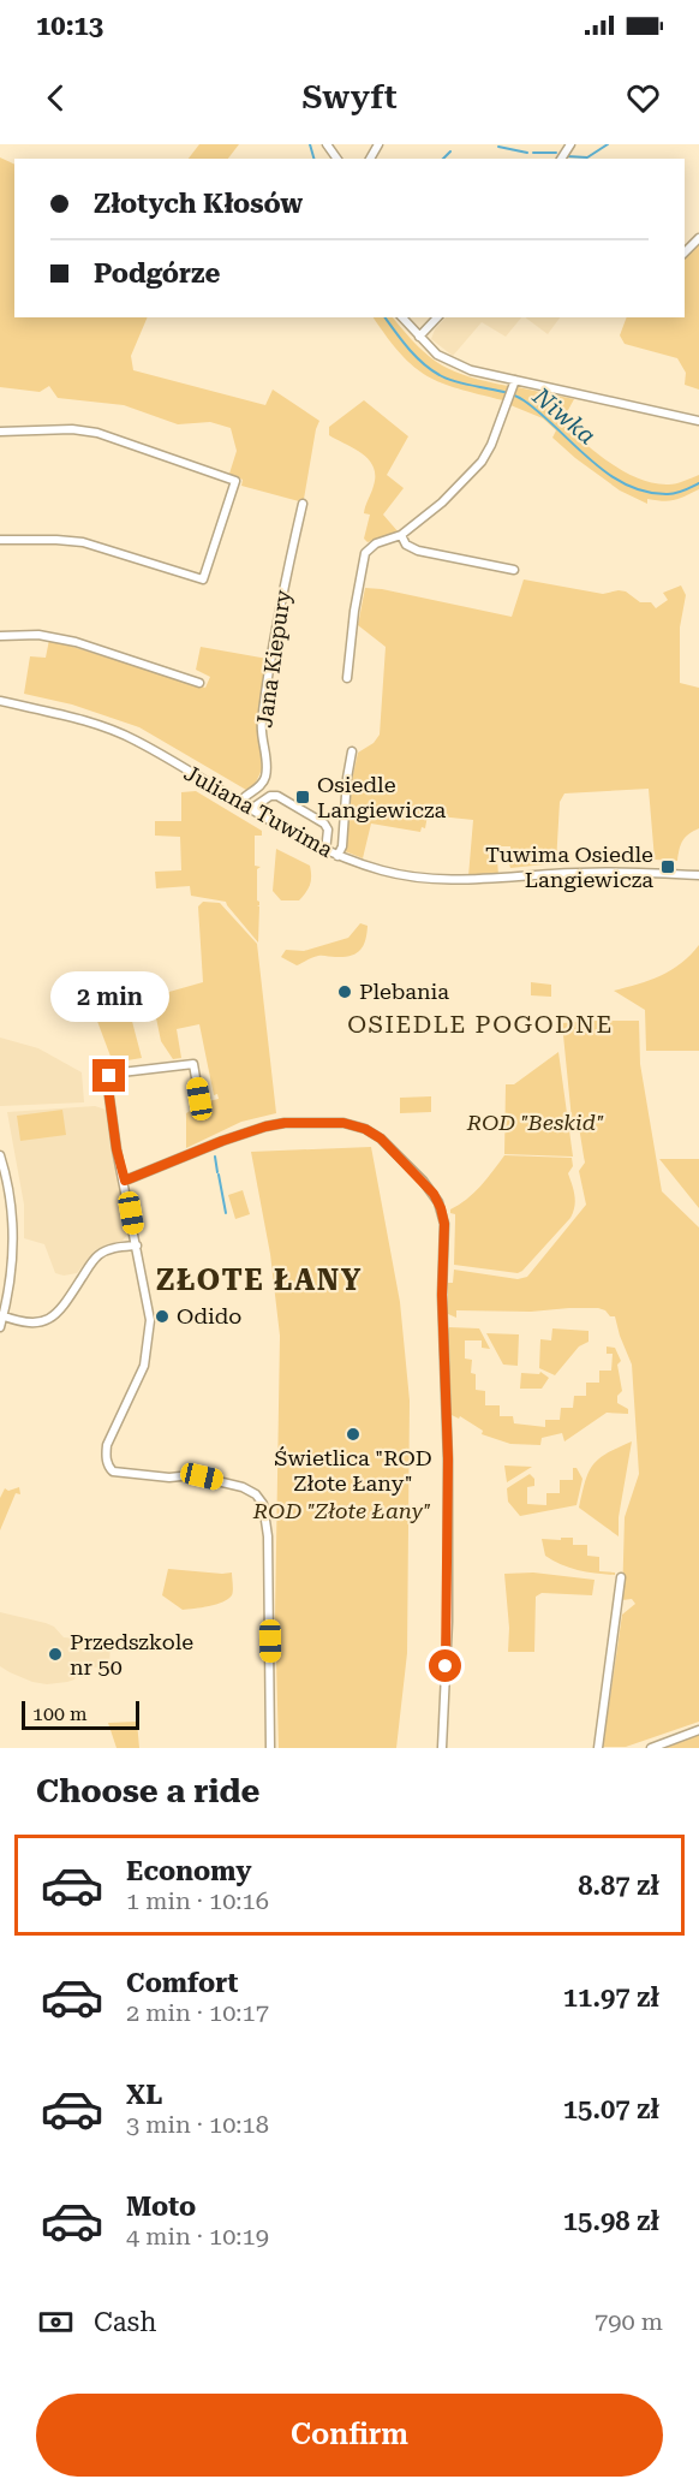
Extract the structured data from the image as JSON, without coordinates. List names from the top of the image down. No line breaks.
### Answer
{"streets":{"street":["Jana Kiepury","Juliana Tuwima"]},"crossings":[["Jana Kiepury","Juliana Tuwima"]],"districts":["OSIEDLE POGODNE","ZŁOTE ŁANY"],"water":["Niwka"],"parks":["ROD \"Beskid\"","ROD \"Złote Łany\""],"places":{"transit":["Osiedle Langiewicza","Tuwima Osiedle Langiewicza"],"other":["Plebania","Odido","Świetlica \"ROD Złote Łany\"","Przedszkole nr 50"]},"scale_bar":"100 m","page":{"status":"10:13","header":"Swyft","banner":["Złotych Kłosów","Podgórze"],"bubble":"2 min","scale":"100 m","heading":"Choose a ride","list":[{"name":"Economy","note":"1 min · 10:16","value":"8.87 zł"},{"name":"Comfort","note":"2 min · 10:17","value":"11.97 zł"},{"name":"XL","note":"3 min · 10:18","value":"15.07 zł"},{"name":"Moto","note":"4 min · 10:19","value":"15.98 zł"}],"pay":["Cash","790 m"],"buttons":"Confirm"}}
